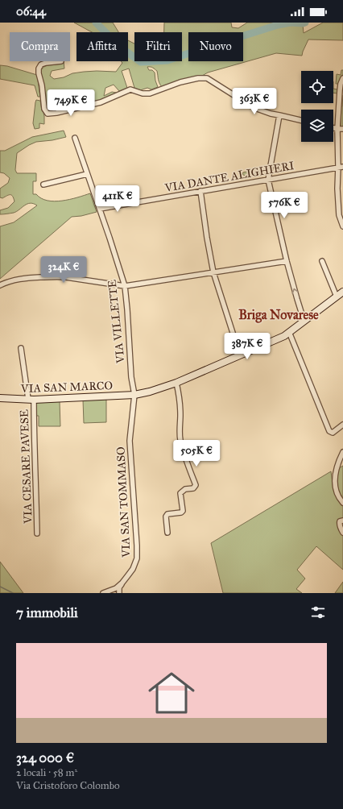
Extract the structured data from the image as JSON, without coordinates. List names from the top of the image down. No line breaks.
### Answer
{"streets":{"street":["VIA DANTE ALIGHIERI","VIA VILLETTE","VIA SAN MARCO","VIA CESARE PAVESE","VIA SAN TOMMASO"]},"crossings":[["VIA DANTE ALIGHIERI","VIA VILLETTE"],["VIA VILLETTE","VIA SAN MARCO"],["VIA VILLETTE","VIA SAN TOMMASO"],["VIA SAN MARCO","VIA CESARE PAVESE"],["VIA SAN MARCO","VIA SAN TOMMASO"]],"districts":["Briga Novarese"],"page":{"status":"06:44","chip":["Compra","Affitta","Filtri","Nuovo"],"price":["363K €","749K €","411K €","576K €","324K €","387K €","505K €"],"heading":"7 immobili","list":[{"name":"324 000 €","note":"2 locali · 58 m² · Via Cristoforo Colombo"}]}}
